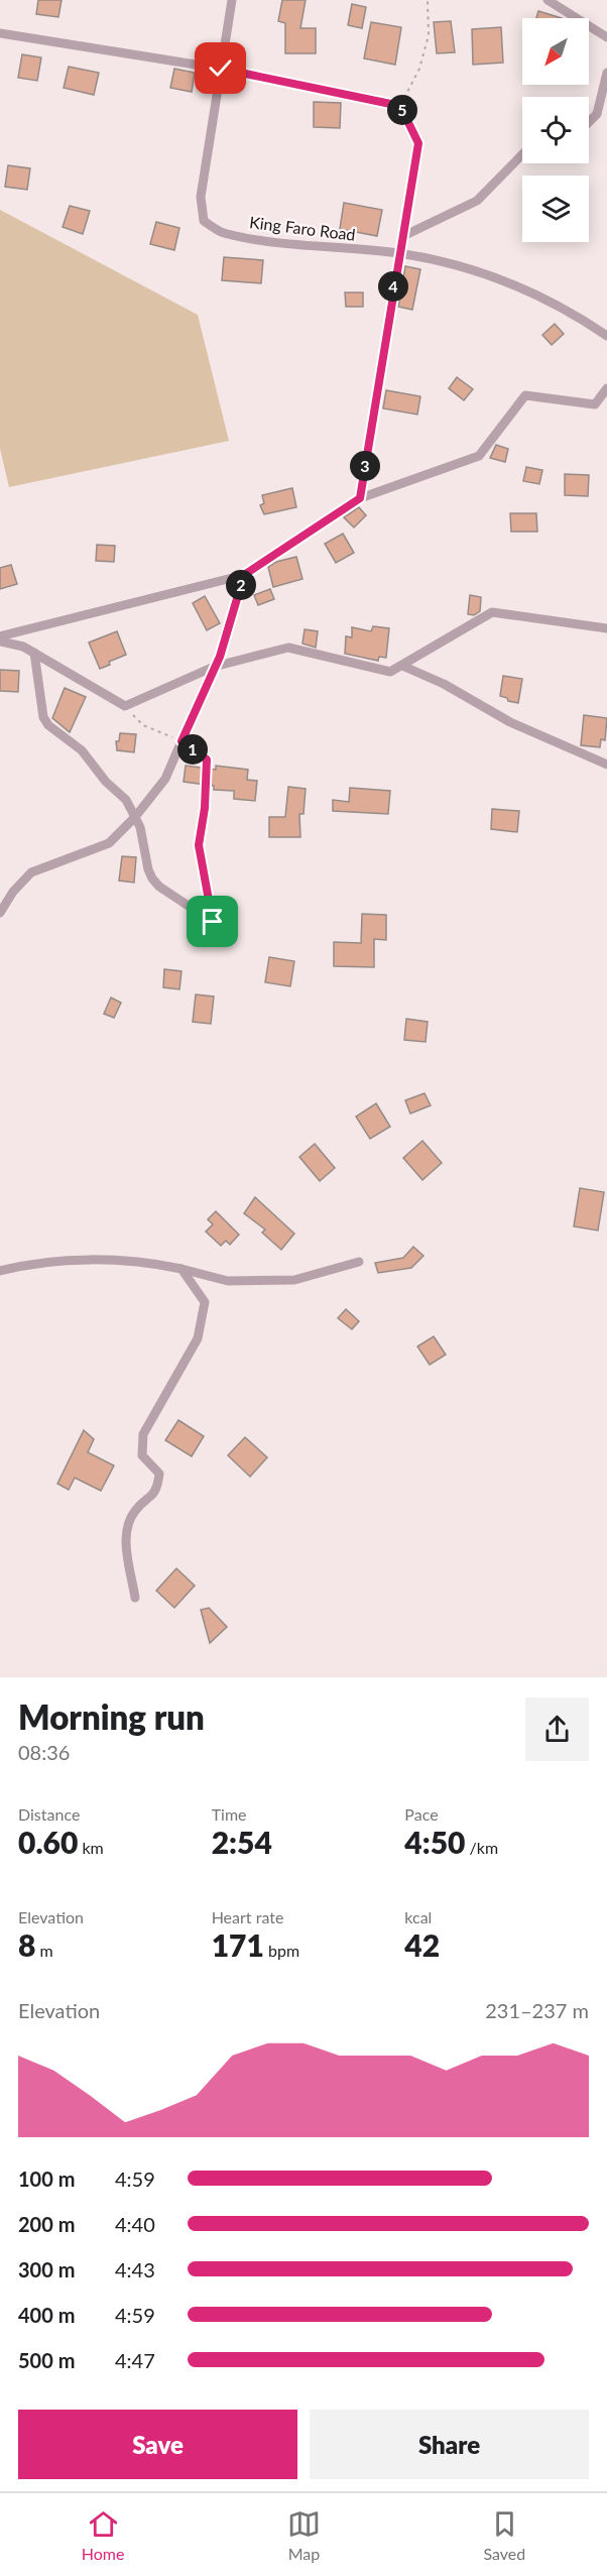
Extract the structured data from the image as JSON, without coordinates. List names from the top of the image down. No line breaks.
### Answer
{"streets":{"street":["King Faro Road"]},"north":"bottom left","page":{"pins":["5","4","3","2","1"],"heading":["Morning run","08:36"],"stats":[["Distance","0.60 km"],["Time","2:54"],["Pace","4:50 /km"],["Elevation","8 m"],["Heart rate","171 bpm"],["kcal","42"]],"chart":["Elevation","231–237 m"],"list":[{"name":"100 m","note":"4:59"},{"name":"200 m","note":"4:40"},{"name":"300 m","note":"4:43"},{"name":"400 m","note":"4:59"},{"name":"500 m","note":"4:47"}],"buttons":["Save","Share"],"tabs":["Home","Map","Saved"]}}
